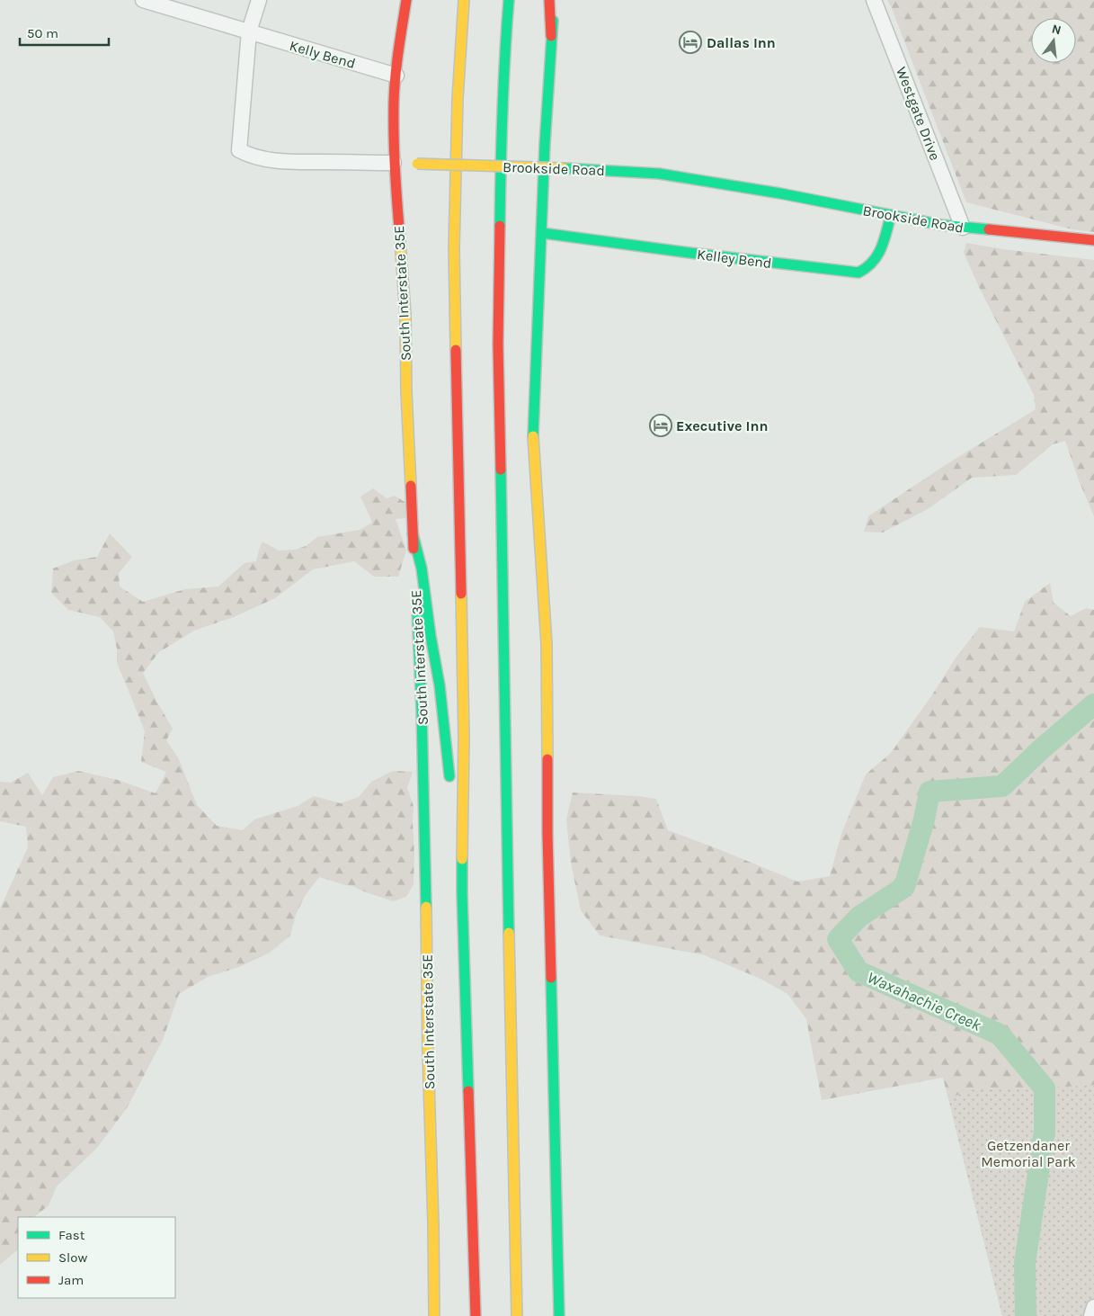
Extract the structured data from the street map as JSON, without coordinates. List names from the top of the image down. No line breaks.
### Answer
{"streets":{"main road":["Brookside Road","Kelley Bend","South Interstate 35E"],"street":["Kelly Bend","Westgate Drive"]},"crossings":[["Kelly Bend","Brookside Road"],["Kelly Bend","South Interstate 35E"],["Westgate Drive","Brookside Road"],["Brookside Road","Kelley Bend"],["Brookside Road","South Interstate 35E"]],"water":["Waxahachie Creek"],"parks":["Getzendaner Memorial Park"],"places":{"hotel":["Dallas Inn","Executive Inn"]},"legend":["Fast","Slow","Jam"],"scale_bar":"50 m","north":"top"}
